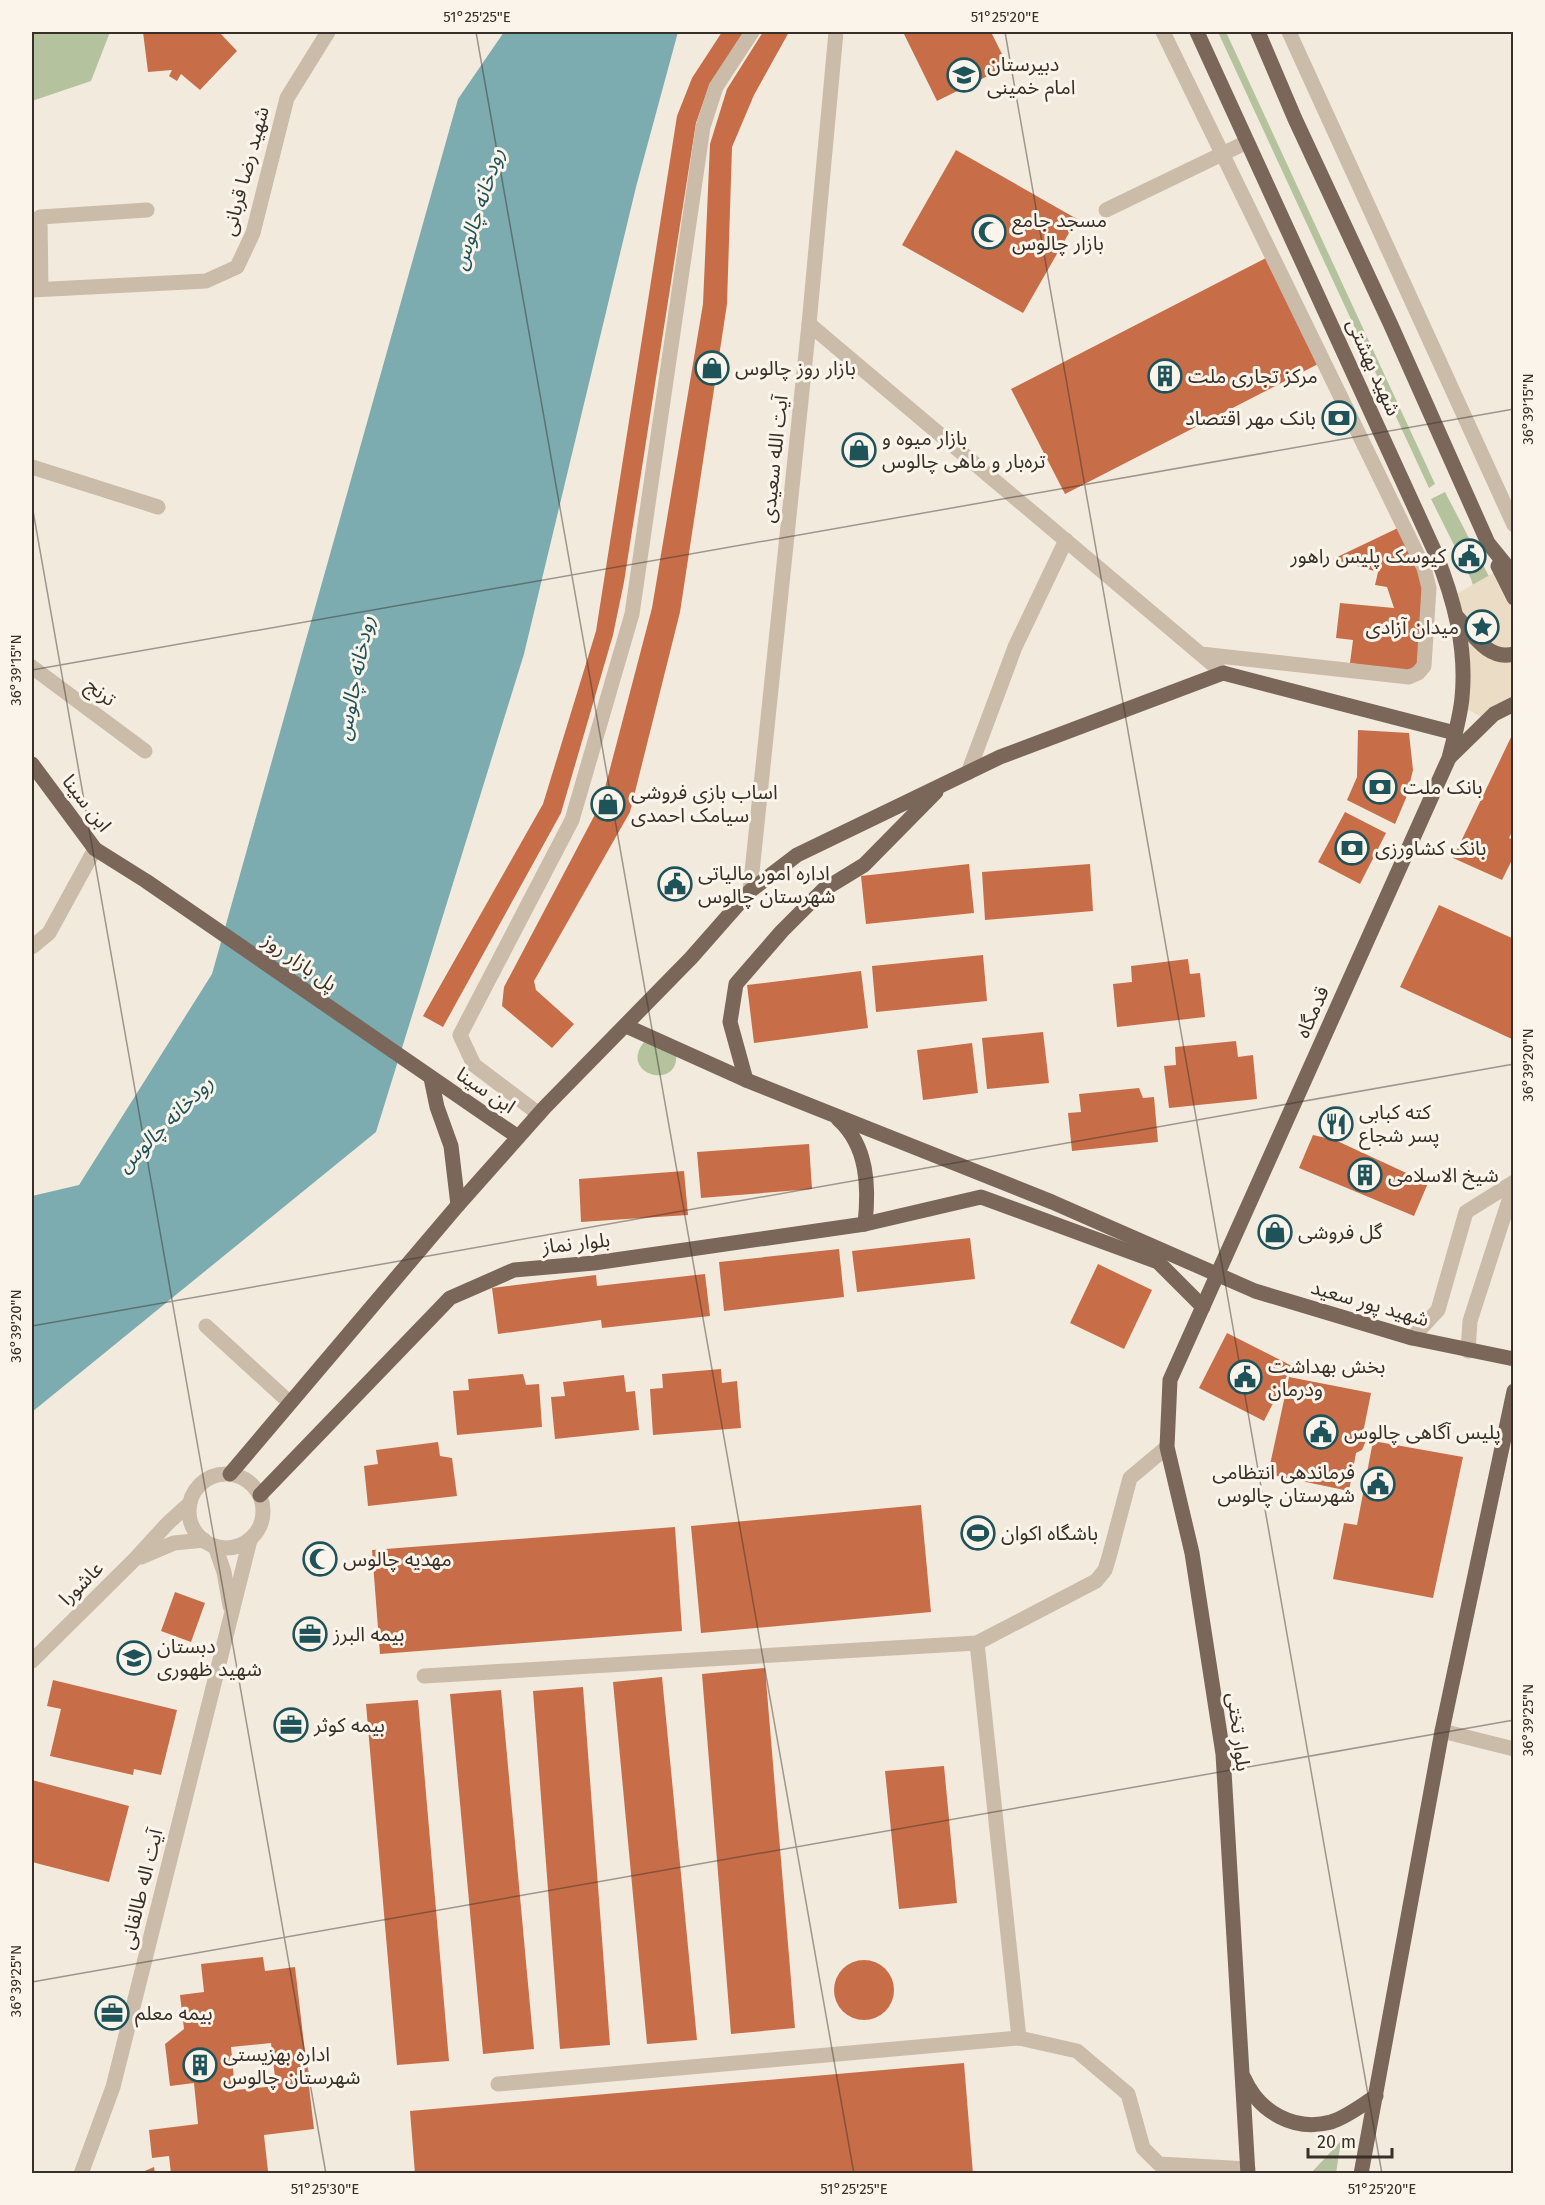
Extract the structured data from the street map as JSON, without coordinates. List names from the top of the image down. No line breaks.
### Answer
{"streets":{"main road":["شهید بهشتی","ابن سینا","پل بازار روز","قدمگاه","بلوار نماز","شهید پور سعید","بلوار تختی"],"street":["شهید رضا قربانی","آیت الله سعیدی","ترنج","عاشورا","آیت اله طالقانی"]},"crossings":[["شهید بهشتی","قدمگاه"],["ابن سینا","پل بازار روز"],["قدمگاه","بلوار نماز"],["قدمگاه","شهید پور سعید"],["قدمگاه","بلوار تختی"],["بلوار نماز","عاشورا"],["بلوار نماز","بلوار تختی"],["بلوار نماز","آیت اله طالقانی"],["عاشورا","آیت اله طالقانی"]],"water":["رودخانه چالوس"],"places":{"school or university":["دبیرستان امام خمینی","دبستان شهید ظهوری"],"mosque":["مسجد جامع بازار چالوس","مهدیه چالوس"],"shop":["بازار روز چالوس","بازار میوه و تره‌بار و ماهی چالوس","اساب بازی فروشی سیامک احمدی","گل فروشی"],"building":["مرکز تجاری ملت","شیخ الاسلامی","اداره بهزیستی شهرستان چالوس"],"bank":["بانک مهر اقتصاد","بانک ملت","بانک کشاورزی"],"public building":["کیوسک پلیس راهور","اداره امور مالیاتی شهرستان چالوس","بخش بهداشت ودرمان","پلیس آگاهی چالوس","فرماندهی انتظامی شهرستان چالوس"],"place":["میدان آزادی"],"restaurant":["کته کبابی پسر شجاع"],"sports":["باشگاه اکوان"],"office":["بیمه البرز","بیمه کوثر","بیمه معلم"]},"scale_bar":"20 m","coordinates":["51°25'25\"E","51°25'20\"E","36°39'15\"N","36°39'20\"N","36°39'25\"N","51°25'30\"E"]}
